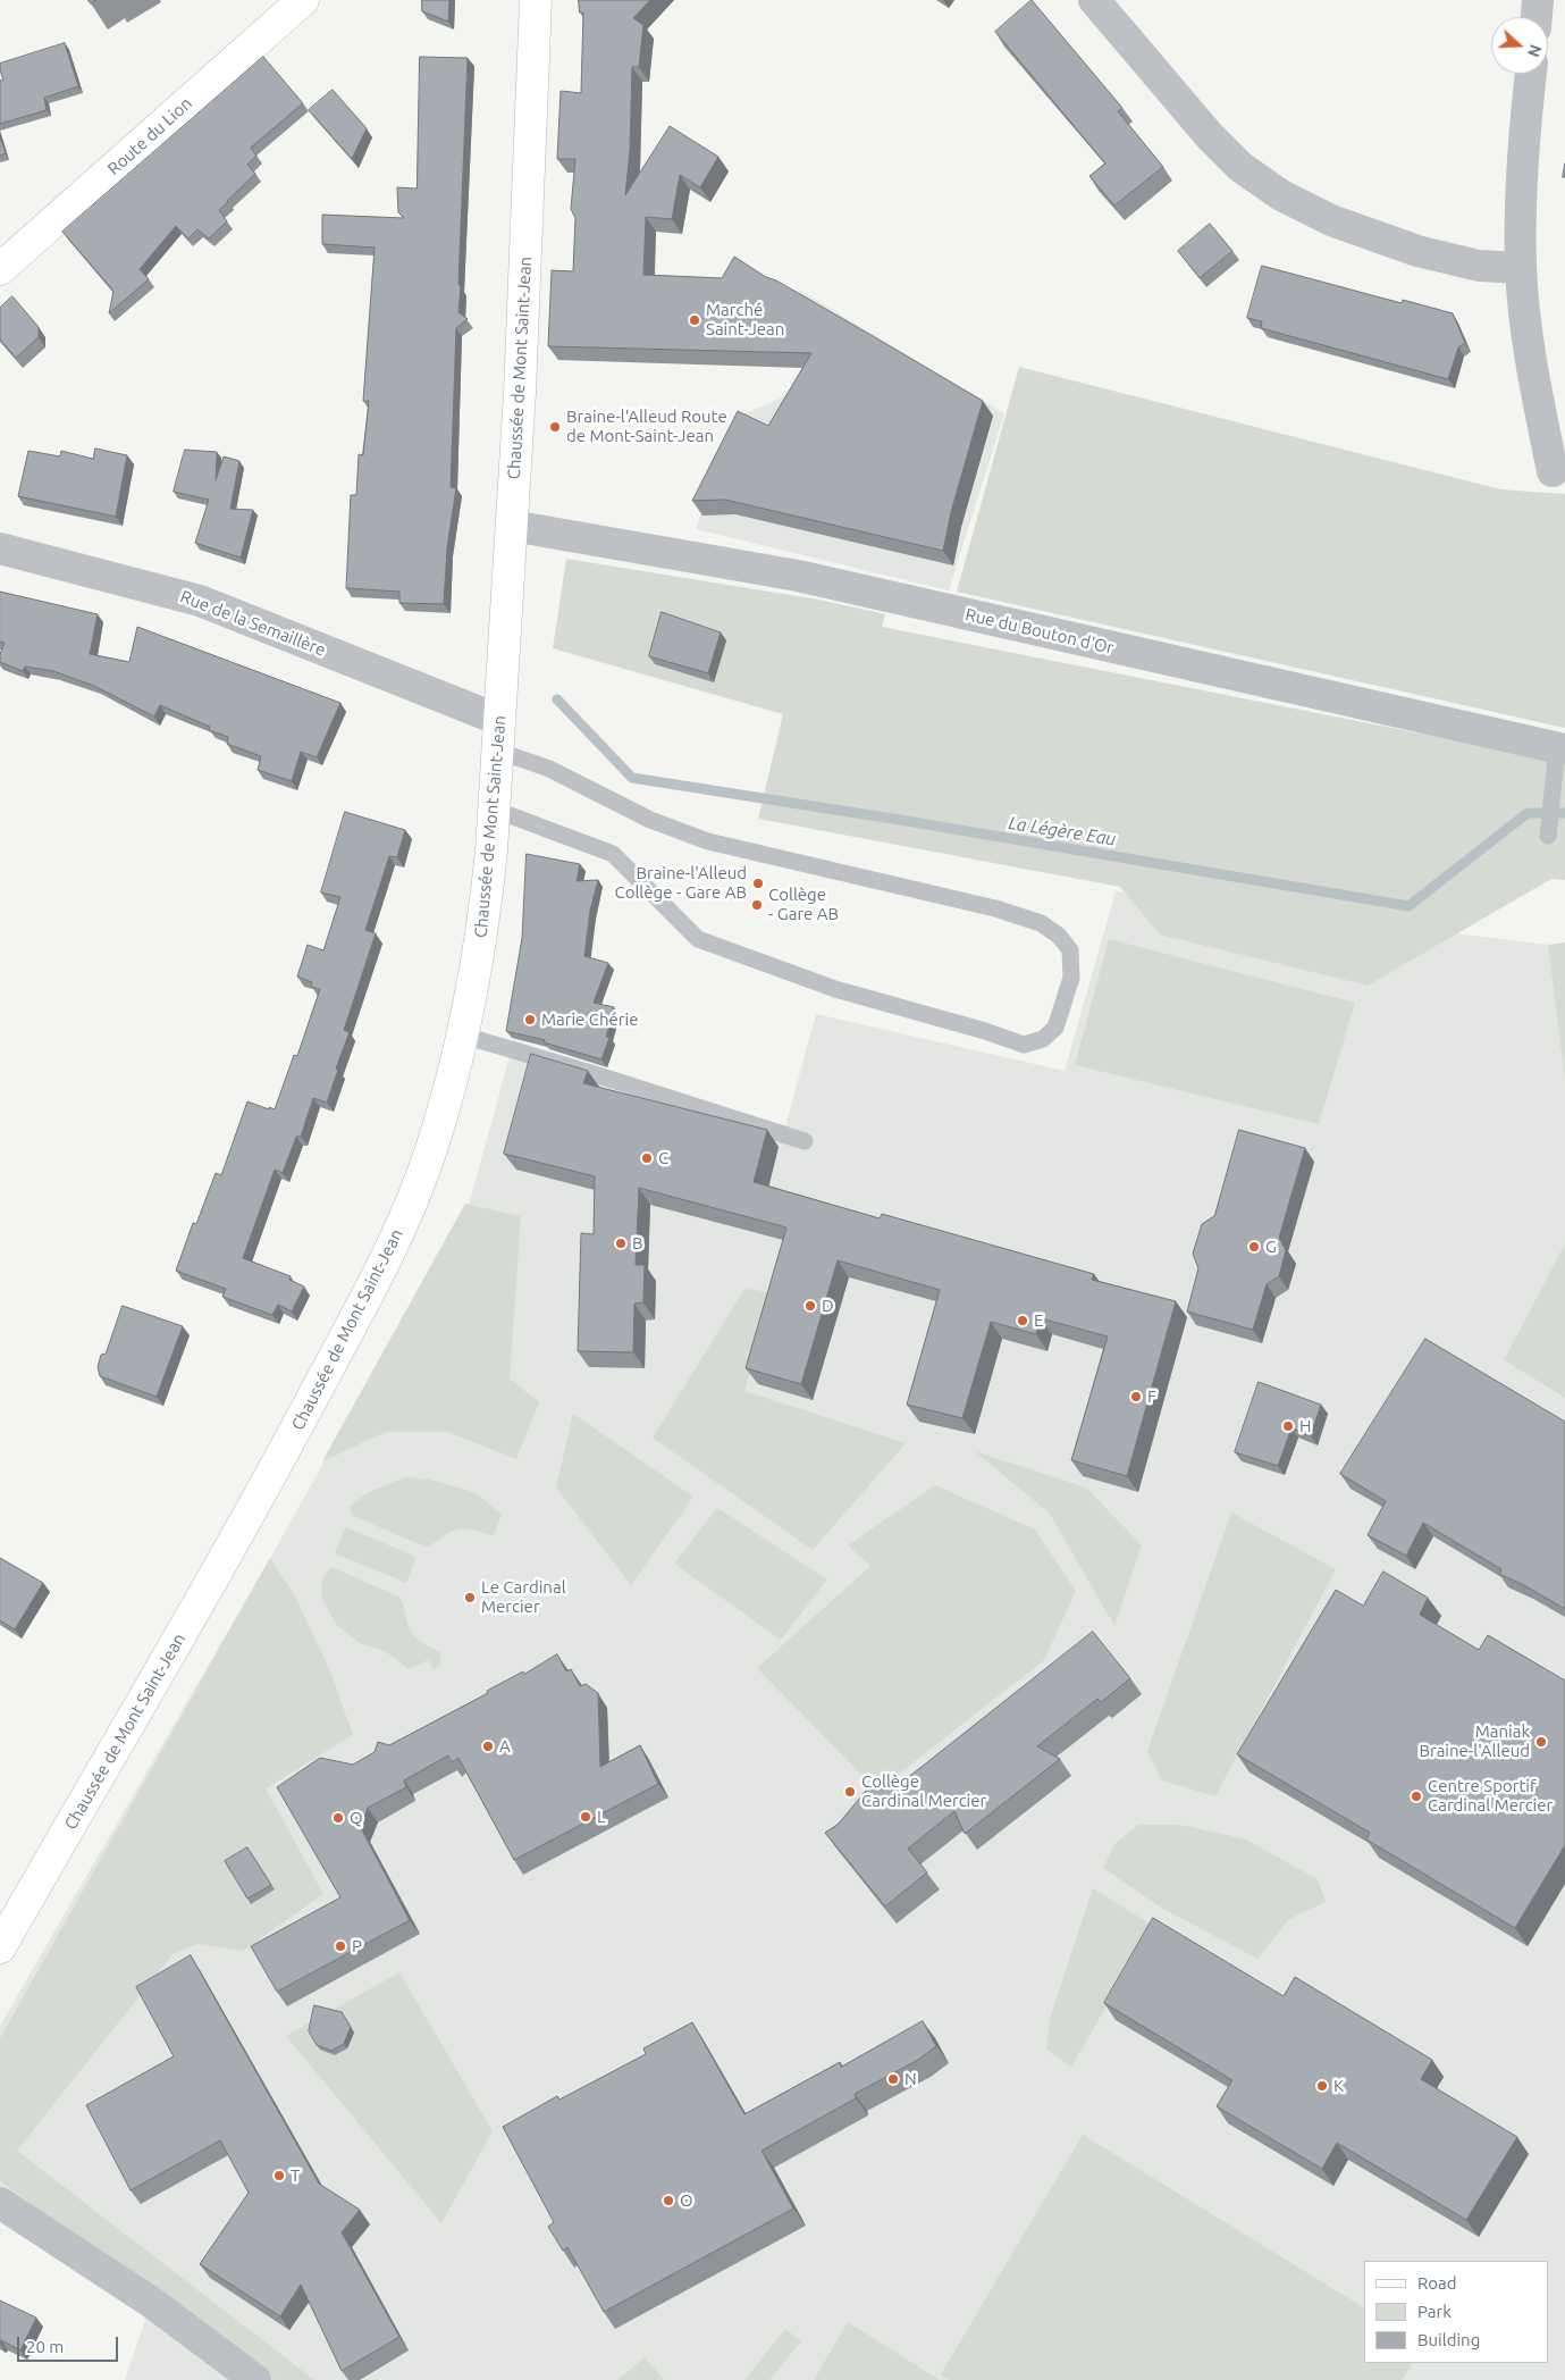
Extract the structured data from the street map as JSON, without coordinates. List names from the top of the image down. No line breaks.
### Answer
{"streets":{"main road":["Route du Lion","Chaussée de Mont Saint-Jean"],"street":["Rue de la Semaillère","Rue du Bouton d'Or"]},"crossings":[["Chaussée de Mont Saint-Jean","Rue de la Semaillère"],["Chaussée de Mont Saint-Jean","Rue du Bouton d'Or"]],"water":["La Légère Eau"],"places":["Marché Saint-Jean","Braine-l'Alleud Route de Mont-Saint-Jean","Braine-l'Alleud Collège - Gare AB","Collège - Gare AB","Marie Chérie","C","B","G","D","E","F","H","Le Cardinal Mercier","Maniak Braine-l'Alleud","A","Collège Cardinal Mercier","Centre Sportif Cardinal Mercier","L","Q","P","N","K","T","O"],"legend":["Road","Park","Building"],"scale_bar":"20 m","north":"right"}
